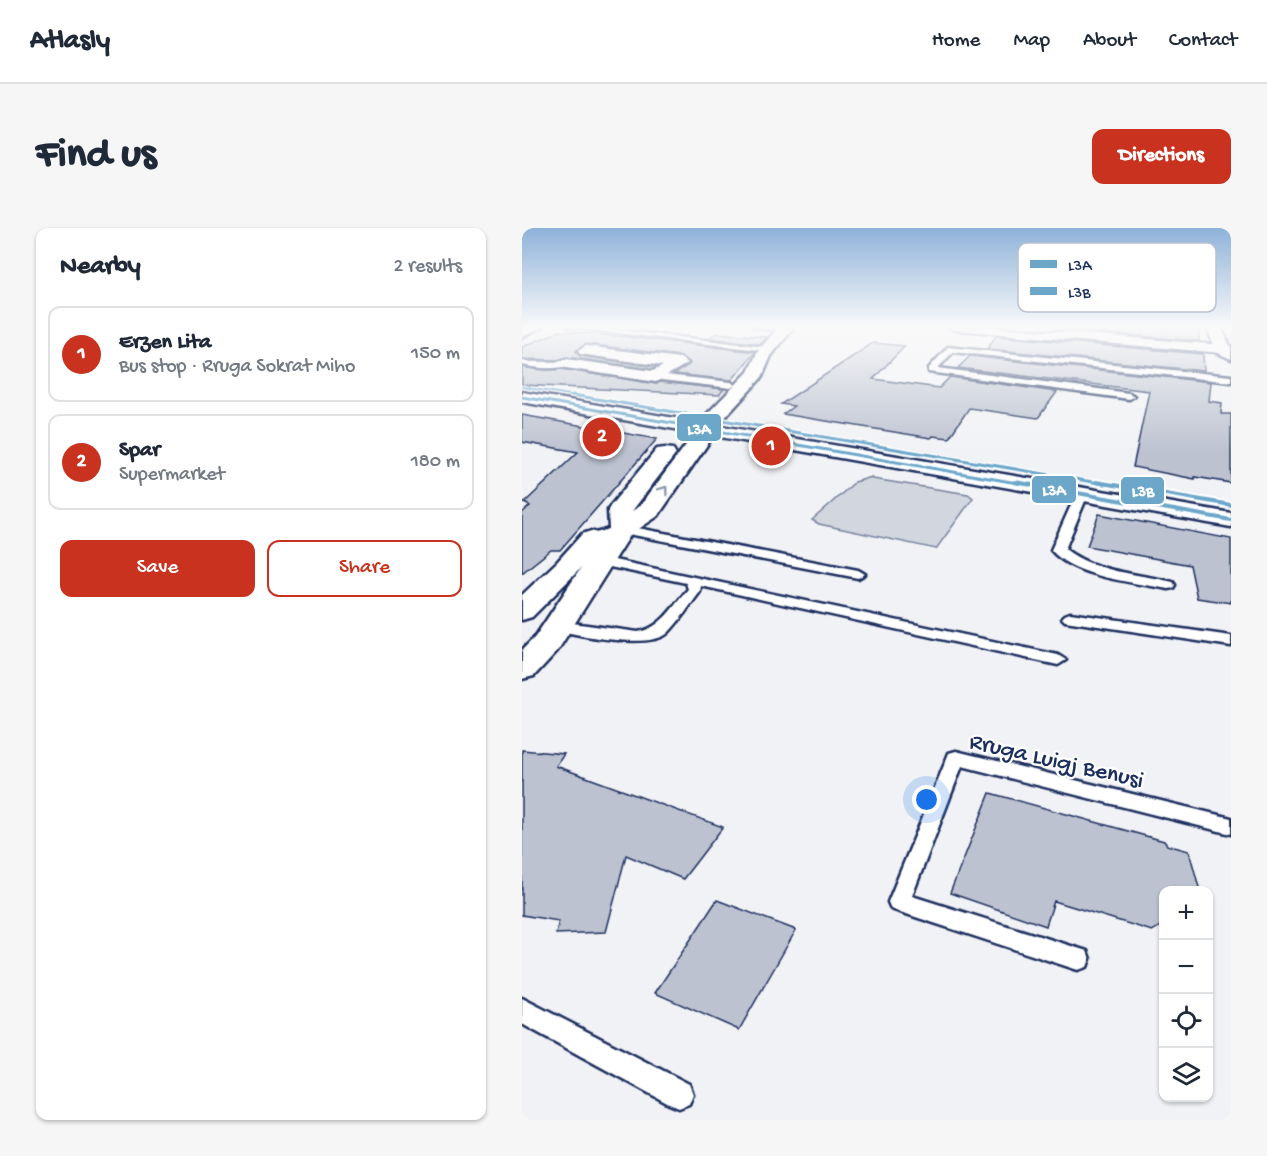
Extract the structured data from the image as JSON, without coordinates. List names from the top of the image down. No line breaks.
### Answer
{"streets":{"lane":["Rruga Luigj Benusi"]},"lines":["transit line L3B","transit line L3A"],"legend":["L3A","L3B"],"page":{"header":"Atlasly","nav":["Home","Map","About","Contact"],"buttons":["Directions",["Save","Share"]],"title":"Find us","heading":["Nearby","2 results"],"list":[{"mark":"1","name":"Erzen Lita","note":"Bus stop · Rruga Sokrat Miho","value":"150 m"},{"mark":"2","name":"Spar","note":"Supermarket","value":"180 m"}],"pins":["2","1"],"map_buttons":["+","−"]}}
